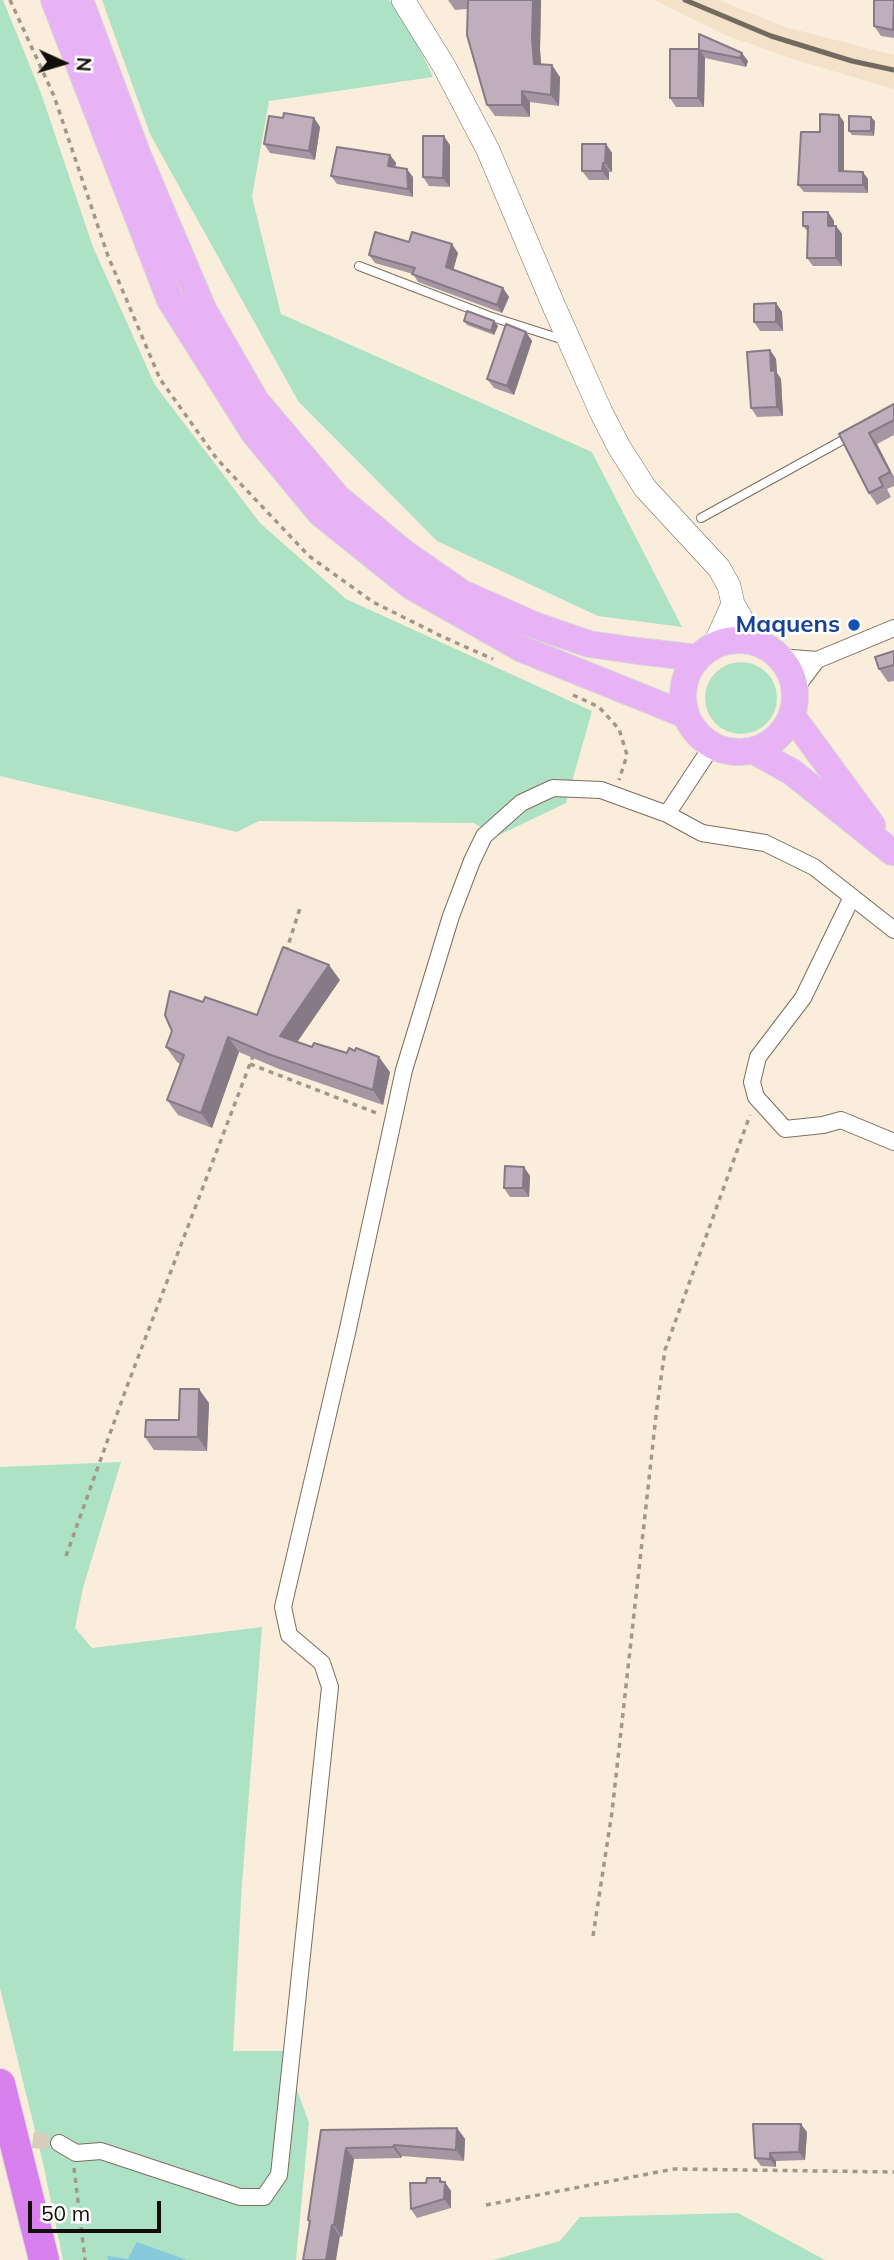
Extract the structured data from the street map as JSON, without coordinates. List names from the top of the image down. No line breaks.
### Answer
{"places":["Maquens"],"scale_bar":"50 m","north":"right"}
